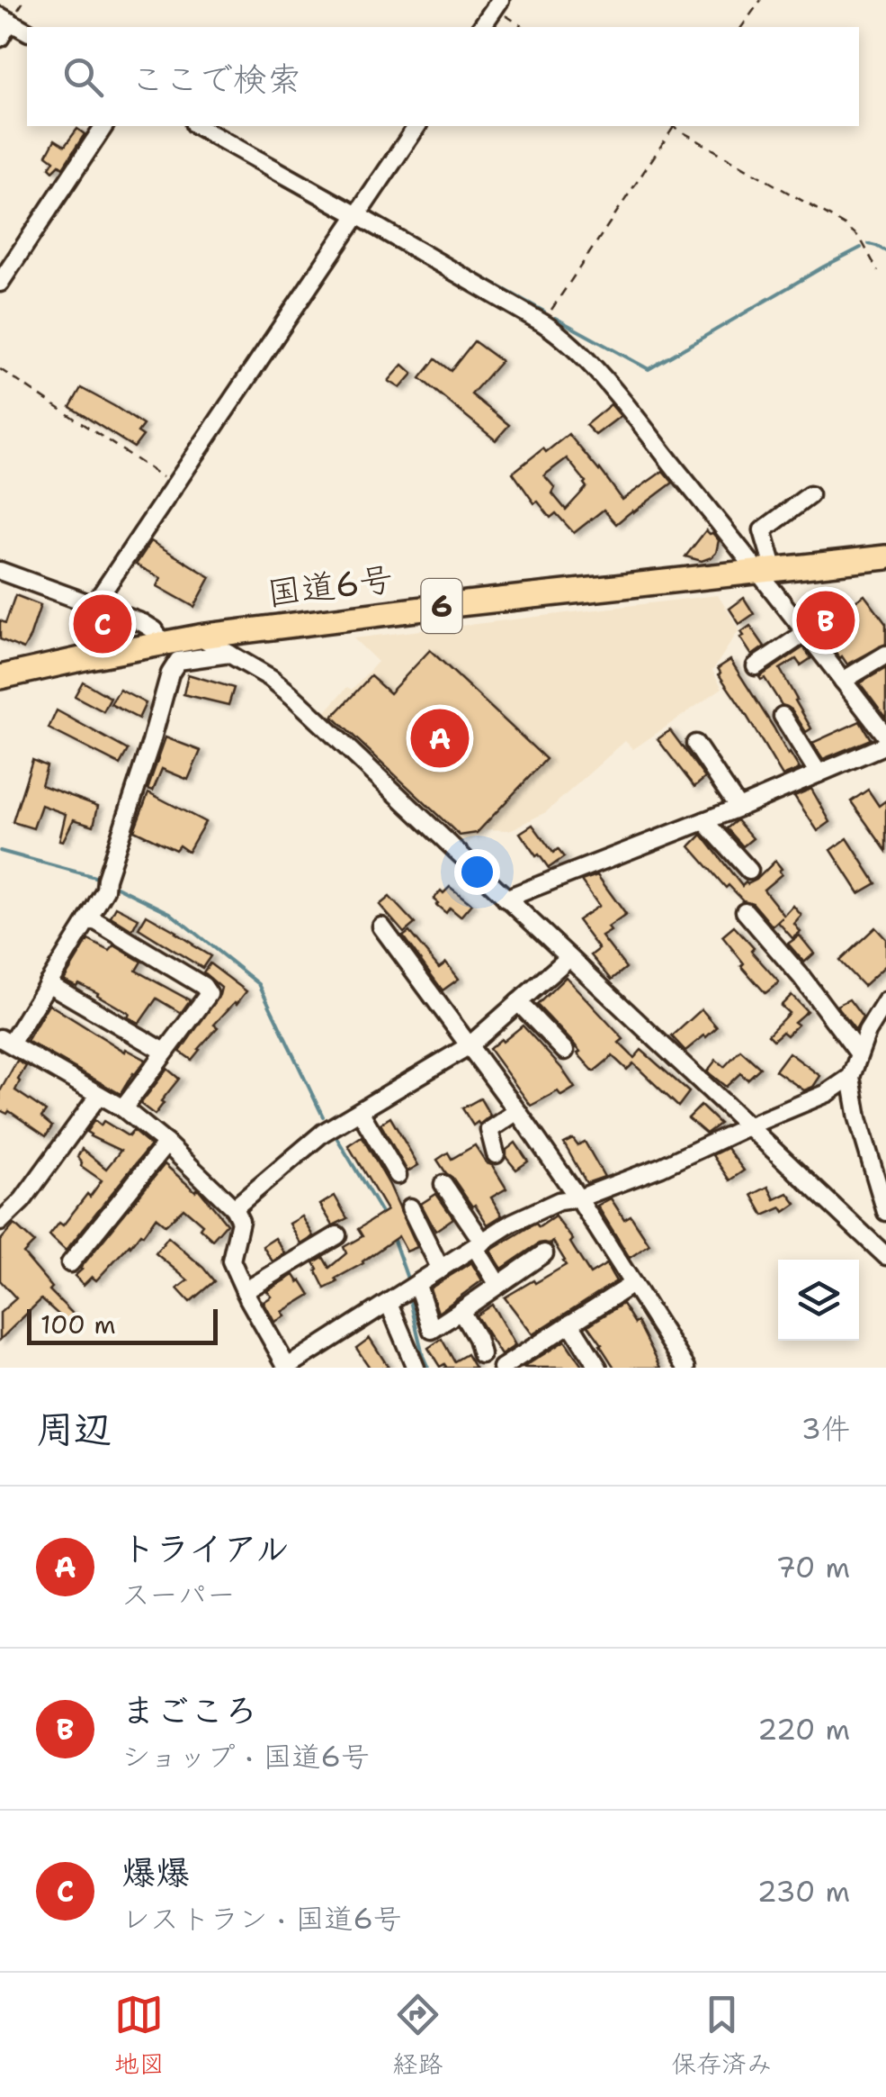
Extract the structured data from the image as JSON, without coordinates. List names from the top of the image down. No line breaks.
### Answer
{"streets":{"highway":["国道6号","6"]},"scale_bar":"100 m","page":{"search":"ここで検索","pins":["B","C","A"],"scale":"100 m","heading":["周辺","3件"],"list":[{"mark":"A","name":"トライアル","note":"スーパー","value":"70 m"},{"mark":"B","name":"まごころ","note":"ショップ · 国道6号","value":"220 m"},{"mark":"C","name":"爆爆","note":"レストラン · 国道6号","value":"230 m"}],"nav":["地図","経路","保存済み"]}}
